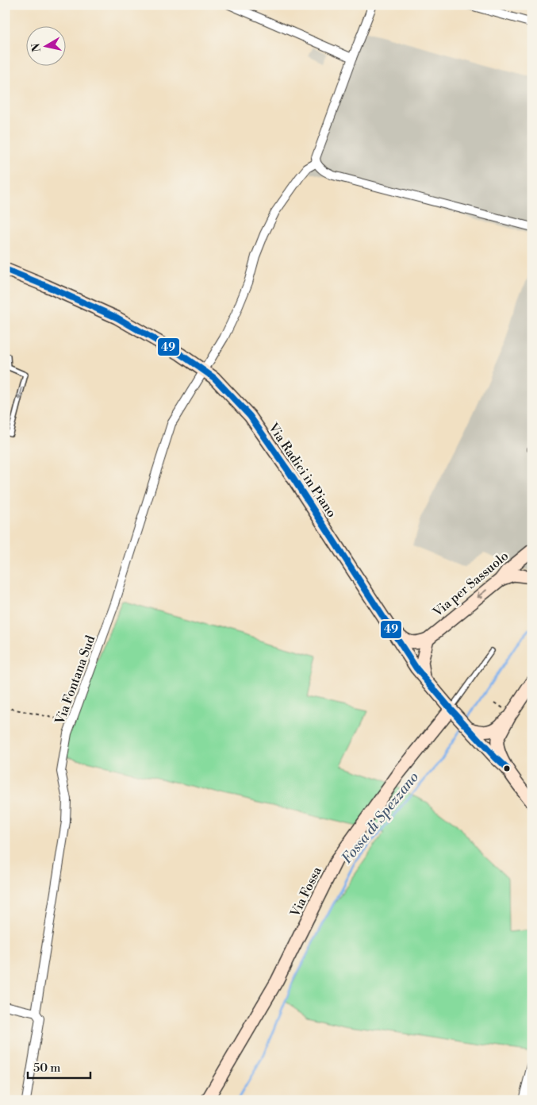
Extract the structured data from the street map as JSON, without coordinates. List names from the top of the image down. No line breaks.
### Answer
{"streets":{"street":["Via Radici in Piano","Via per Sassuolo","Via Fontana Sud","Via Fossa"]},"crossings":[["Via Radici in Piano","Via Fontana Sud"],["Via Radici in Piano","Via Fossa"]],"one_way":["Via per Sassuolo"],"water":["Fossa di Spezzano"],"lines":["transit line 49"],"scale_bar":"50 m","north":"left"}
